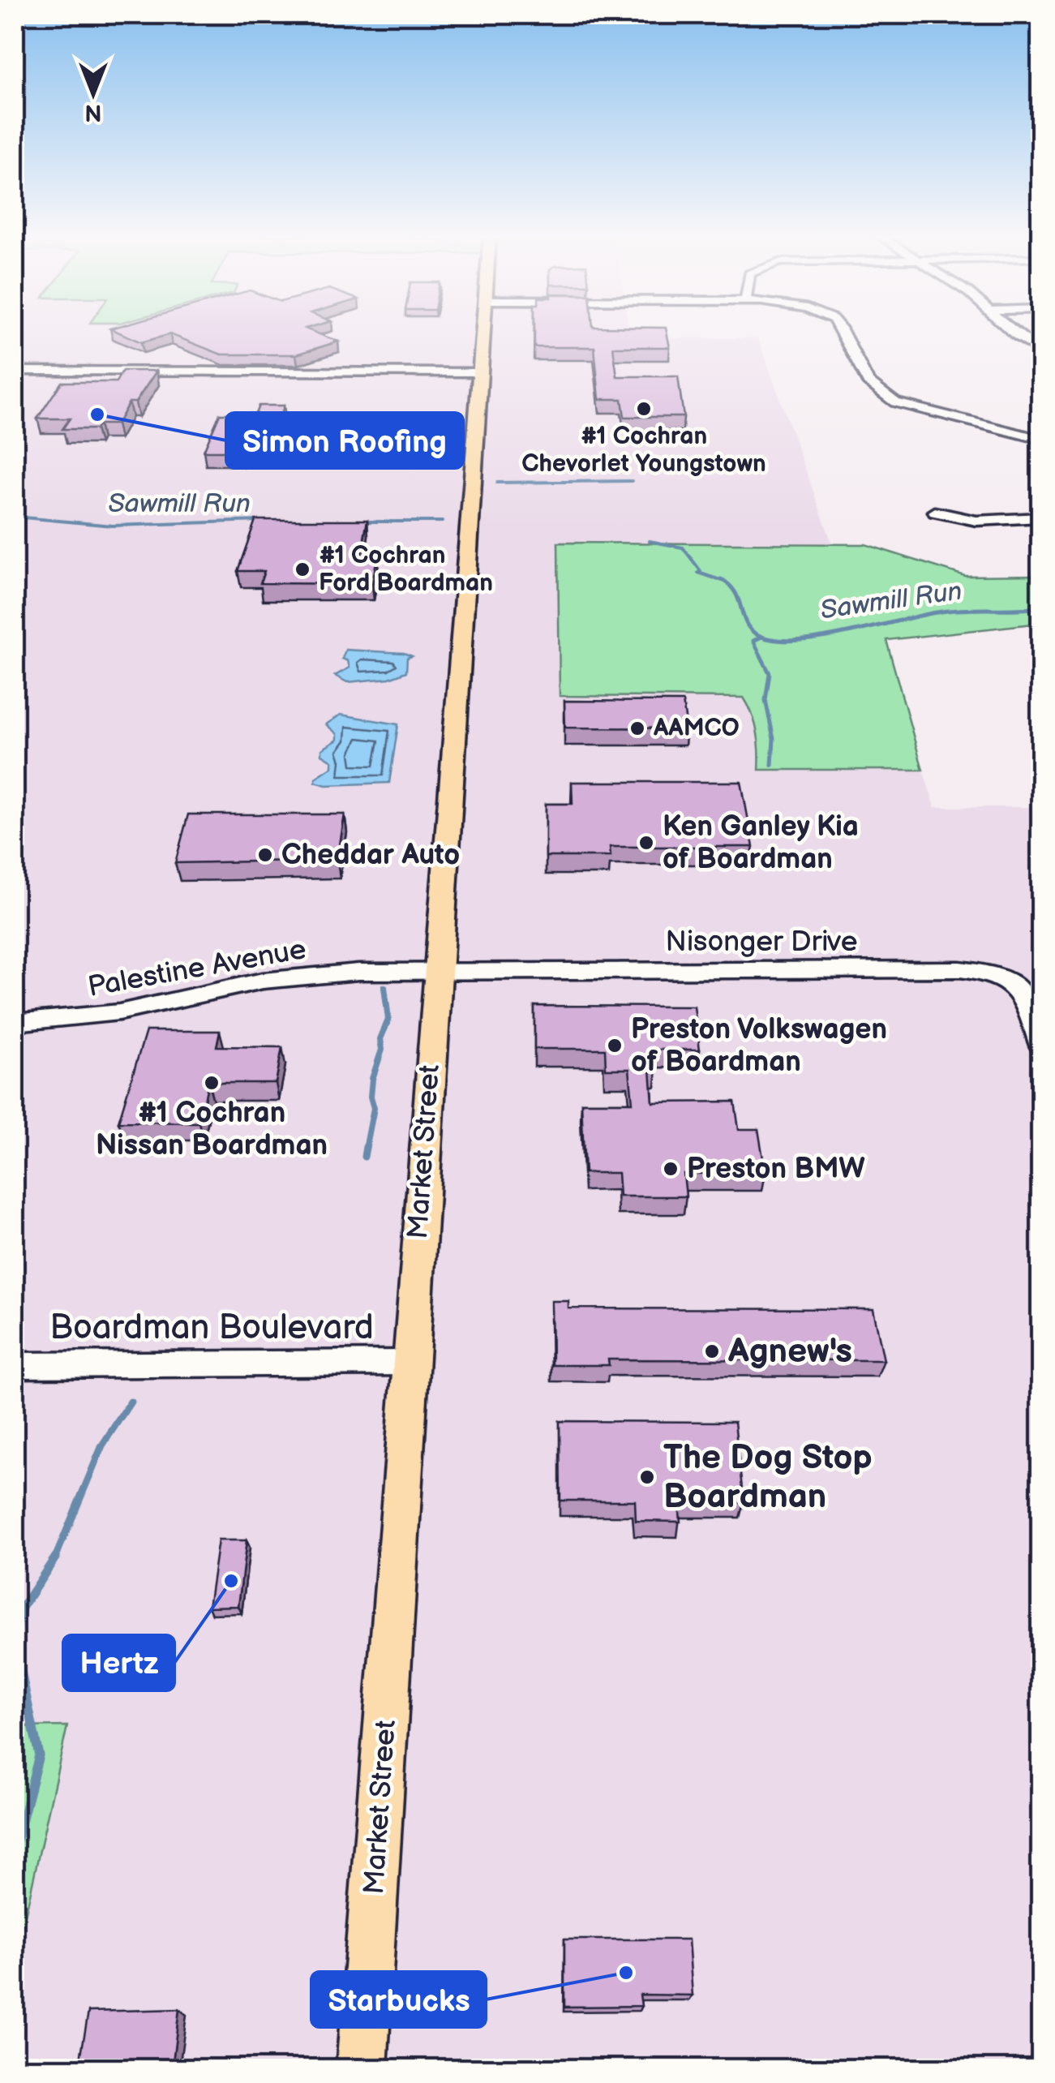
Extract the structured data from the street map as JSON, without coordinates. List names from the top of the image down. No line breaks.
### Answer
{"streets":{"main road":["Market Street"],"street":["Nisonger Drive","Palestine Avenue","Boardman Boulevard"]},"crossings":[["Nisonger Drive","Palestine Avenue"],["Nisonger Drive","Market Street"],["Palestine Avenue","Market Street"],["Market Street","Boardman Boulevard"]],"water":["Sawmill Run"],"places":["#1 Cochran Chevorlet Youngstown","Simon Roofing","#1 Cochran Ford Boardman","AAMCO","Ken Ganley Kia of Boardman","Cheddar Auto","Preston Volkswagen of Boardman","#1 Cochran Nissan Boardman","Preston BMW","Agnew's","The Dog Stop Boardman","Hertz","Starbucks"],"north":"bottom"}
